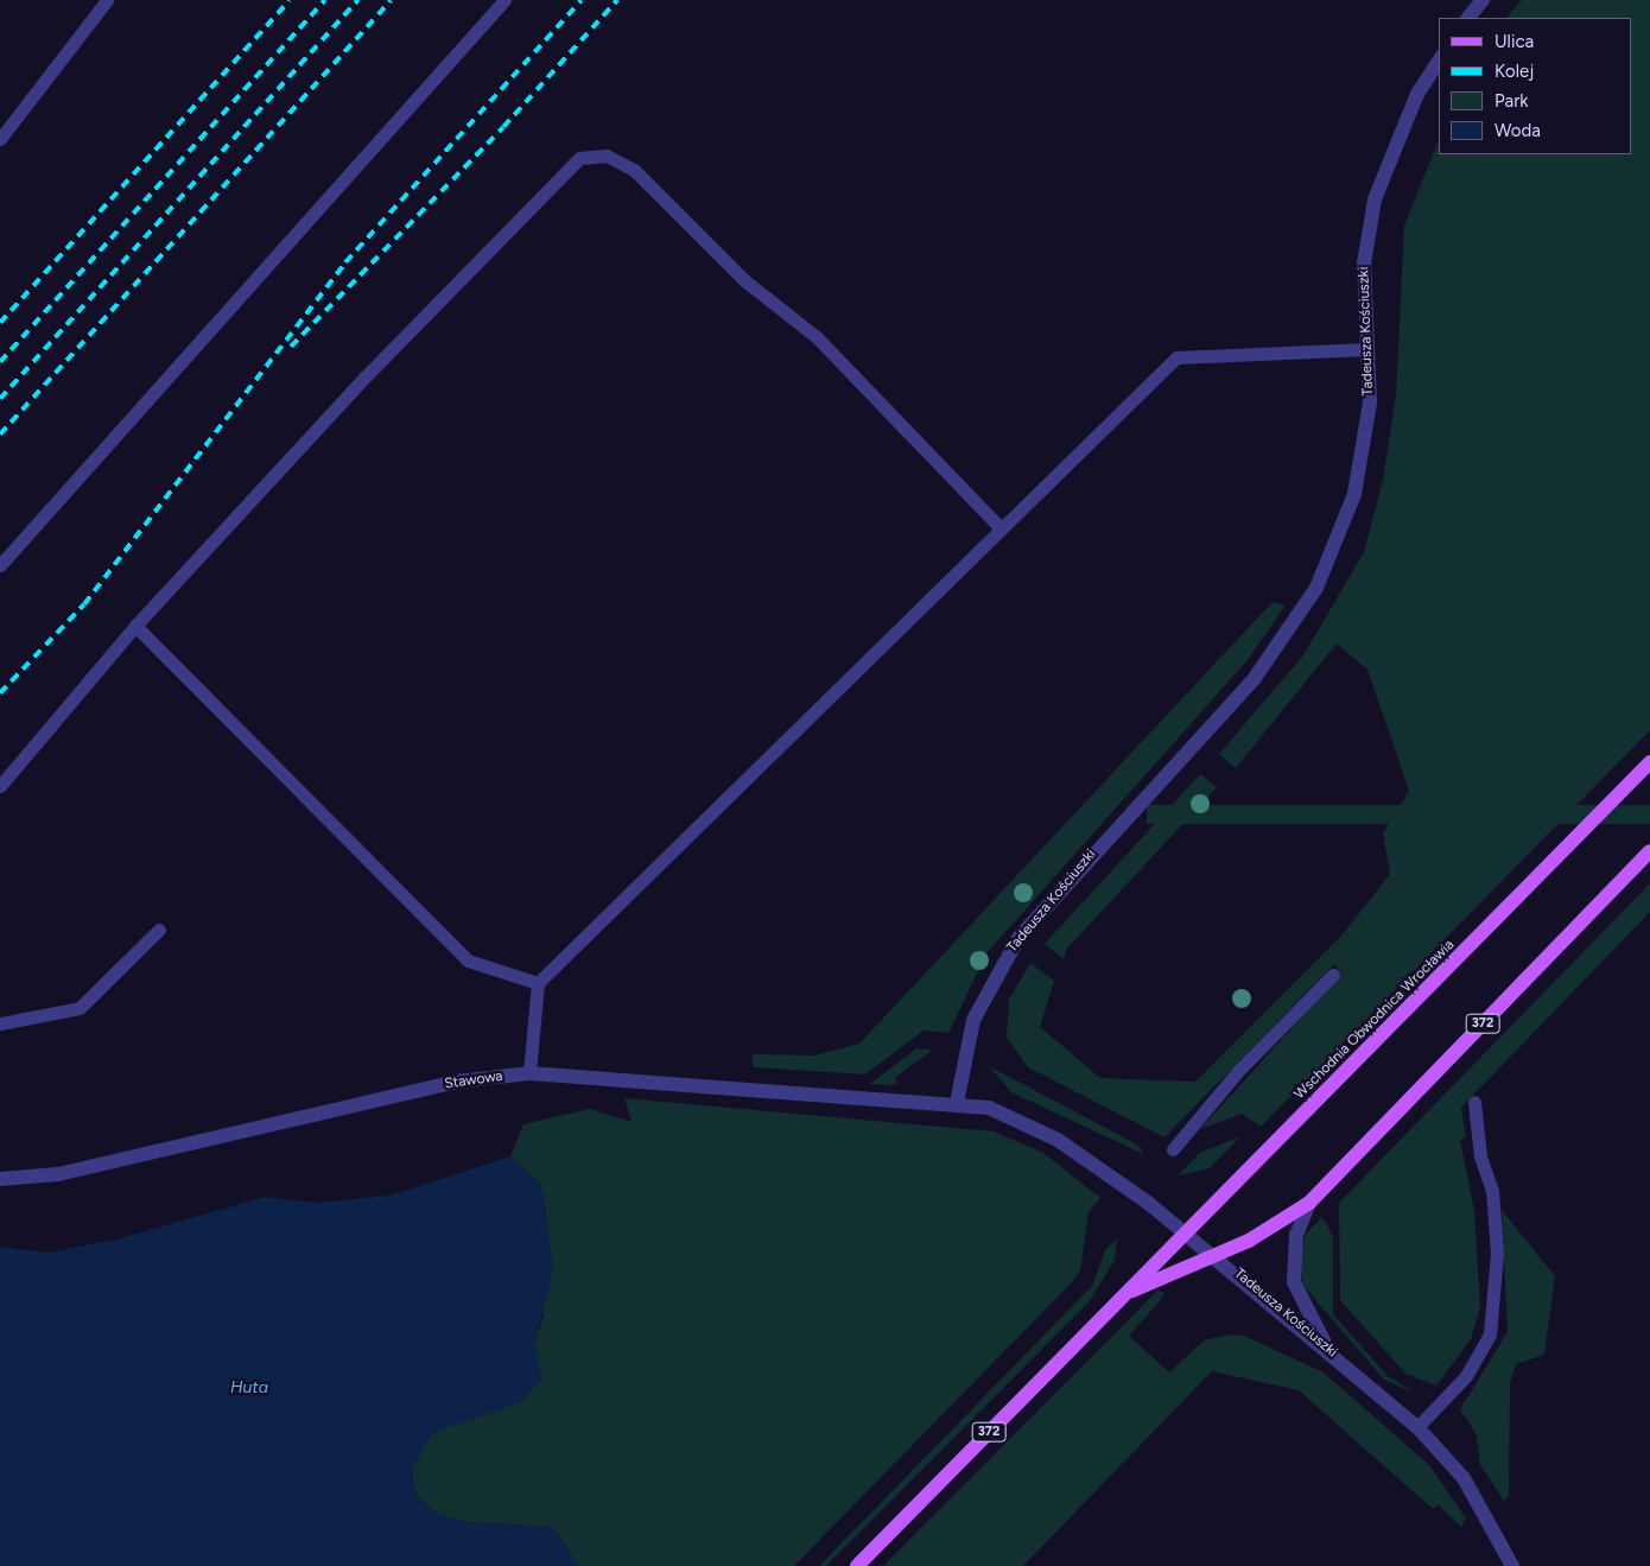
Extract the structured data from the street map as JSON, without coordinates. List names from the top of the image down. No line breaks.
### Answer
{"streets":{"main road":["Wschodnia Obwodnica Wrocławia","372"],"street":["Tadeusza Kościuszki","Stawowa"]},"crossings":[["Tadeusza Kościuszki","Wschodnia Obwodnica Wrocławia"],["Tadeusza Kościuszki","Stawowa"]],"water":["Huta"],"legend":["Ulica","Kolej","Park","Woda"]}
